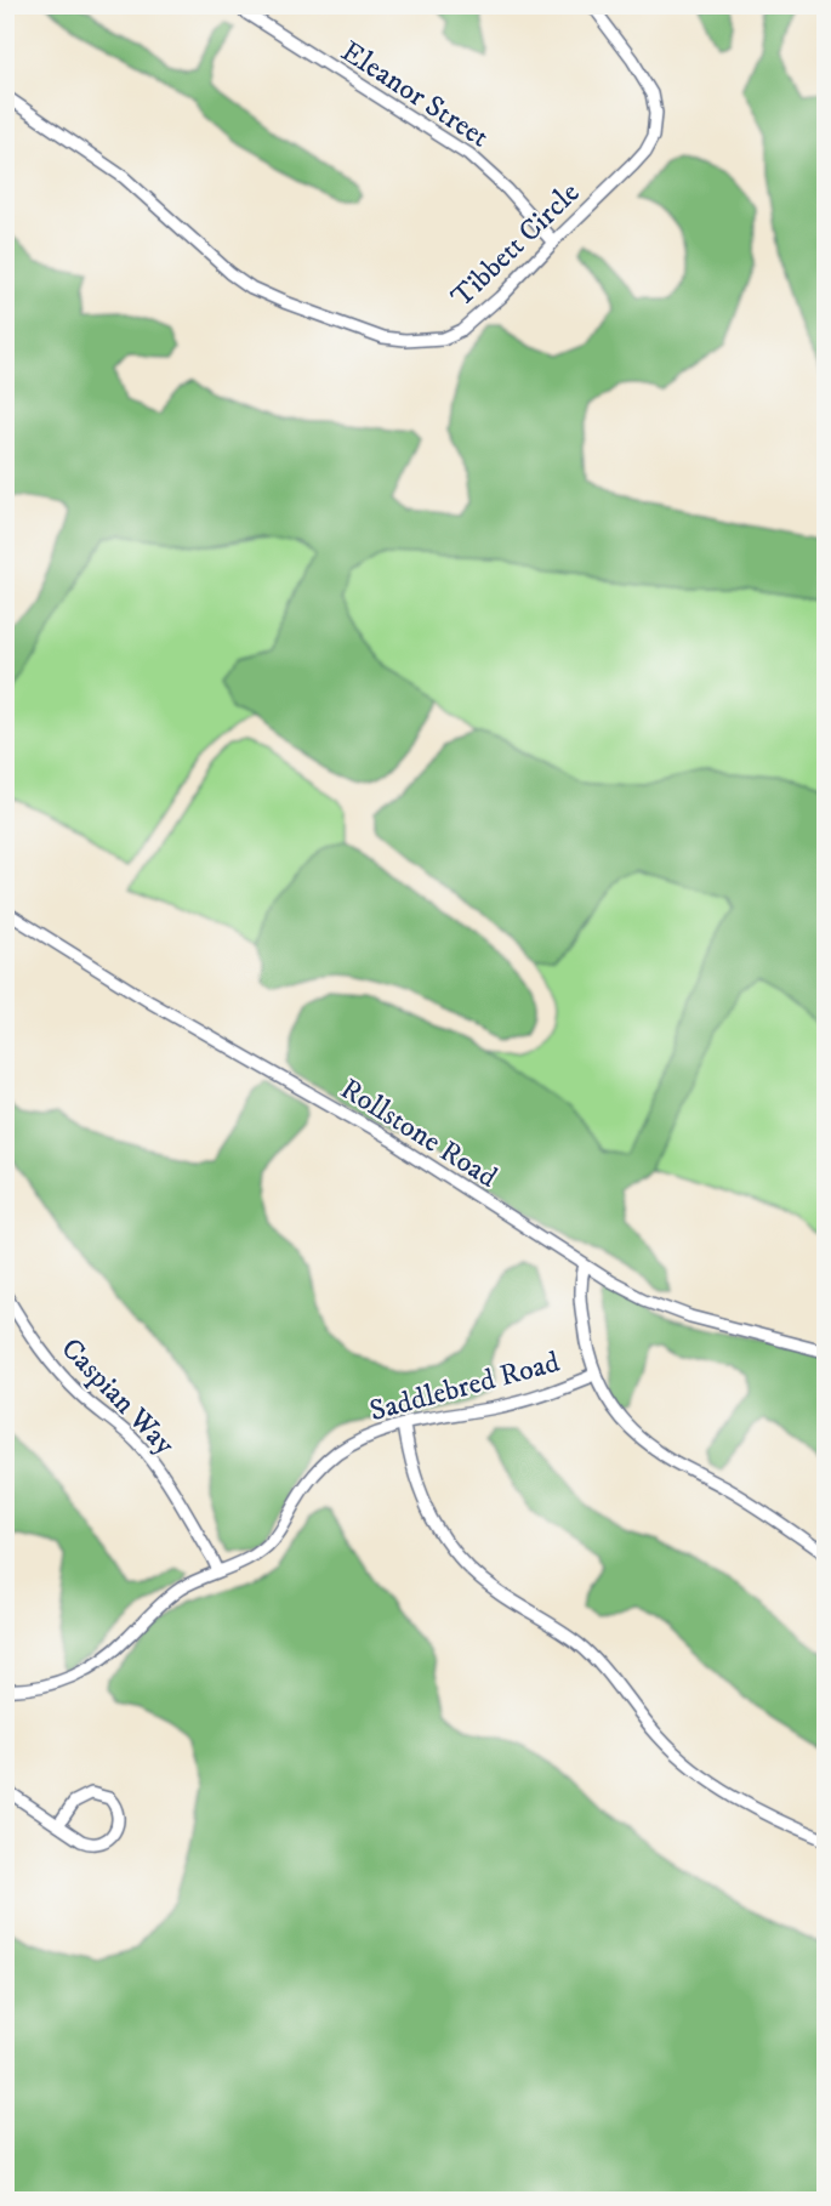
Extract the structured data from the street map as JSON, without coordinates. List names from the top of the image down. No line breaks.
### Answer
{"streets":{"street":["Eleanor Street","Tibbett Circle","Rollstone Road","Saddlebred Road","Caspian Way"]},"crossings":[["Eleanor Street","Tibbett Circle"],["Saddlebred Road","Caspian Way"]]}
